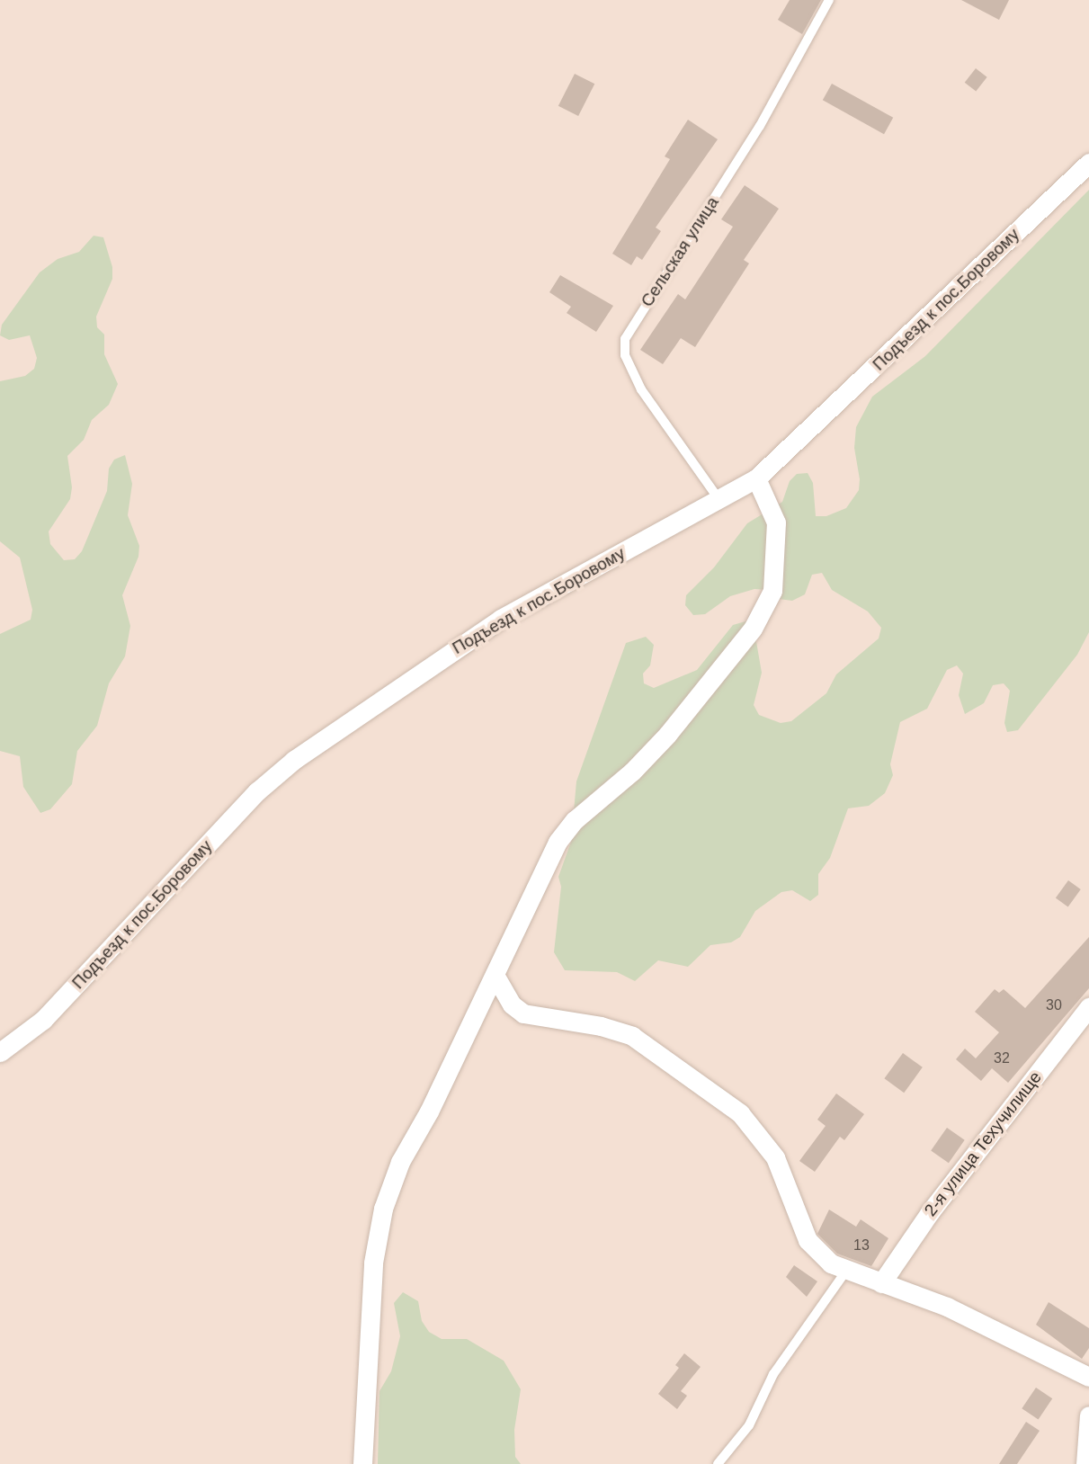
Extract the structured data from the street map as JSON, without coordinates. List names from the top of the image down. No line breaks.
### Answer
{"streets":{"street":["Подъезд к пос.Боровому","2-я улица Техучилище"],"lane":["Сельская улица"]},"crossings":[["Сельская улица","Подъезд к пос.Боровому"]],"house_numbers":["30","32","13"]}
